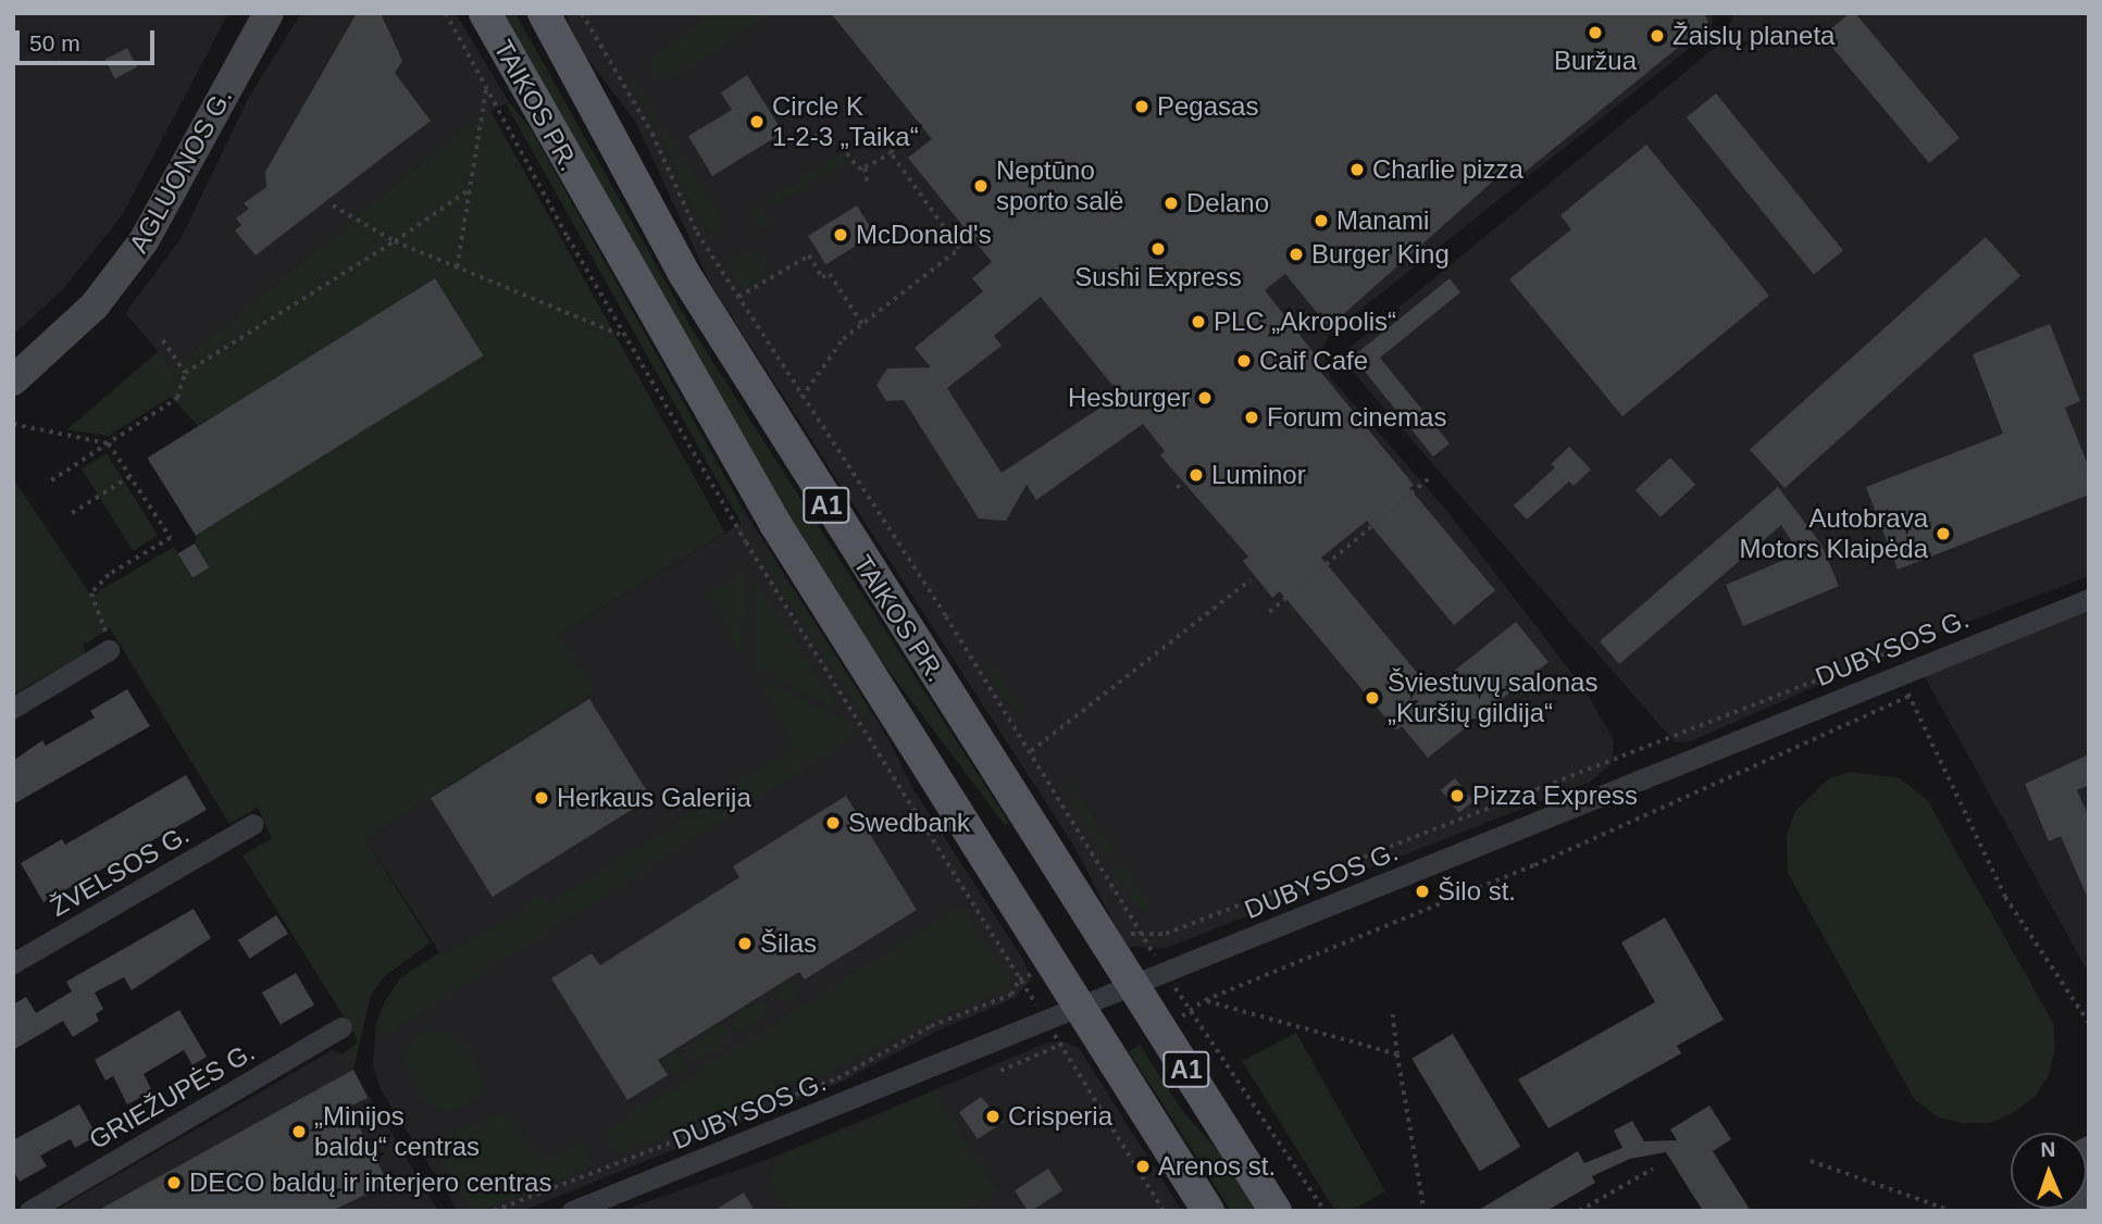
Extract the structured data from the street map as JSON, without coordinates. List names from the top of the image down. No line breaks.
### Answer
{"streets":{"main road":["TAIKOS PR.","AGLUONOS G.","A1"],"street":["DUBYSOS G.","ŽVELSOS G.","GRIEŽUPĖS G."]},"crossings":[["TAIKOS PR.","DUBYSOS G."]],"places":["Buržua","Žaislų planeta","Pegasas","Circle K 1-2-3 „Taika“","Charlie pizza","Neptūno sporto salė","Delano","Manami","McDonald's","Sushi Express","Burger King","PLC „Akropolis“","Caif Cafe","Hesburger","Forum cinemas","Luminor","Autobrava Motors Klaipėda","Šviestuvų salonas „Kuršių gildija“","Pizza Express","Herkaus Galerija","Swedbank","Šilo st.","Šilas","Crisperia","„Minijos baldų“ centras","Arenos st.","DECO baldų ir interjero centras"],"scale_bar":"50 m","north":"top"}
